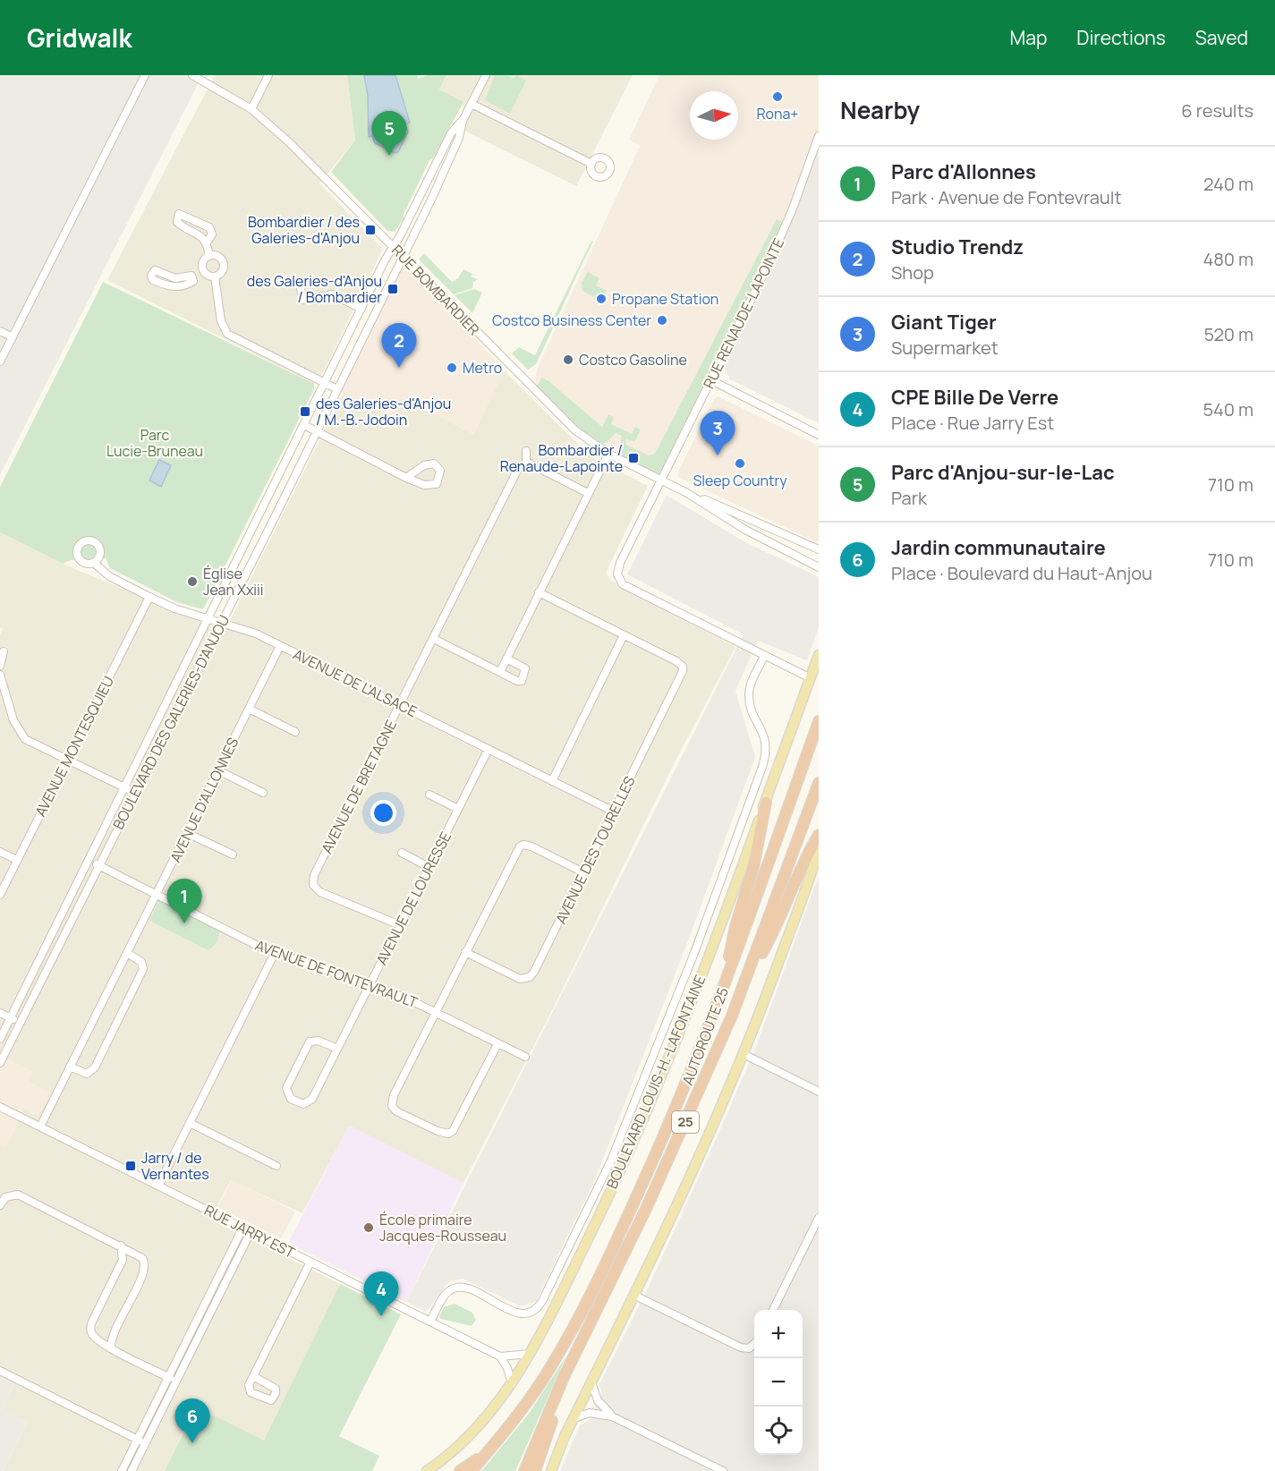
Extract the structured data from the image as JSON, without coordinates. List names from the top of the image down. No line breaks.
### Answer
{"streets":{"highway":["AUTOROUTE 25","25"],"main road":["BOULEVARD LOUIS-H.-LAFONTAINE"],"street":["RUE BOMBARDIER","RUE RENAUDE-LAPOINTE","AVENUE DE L'ALSACE","BOULEVARD DES GALERIES-D'ANJOU","AVENUE MONTESQUIEU","AVENUE DE BRETAGNE","AVENUE D'ALLONNES","AVENUE DES TOURELLES","AVENUE DE LOURESSE","AVENUE DE FONTEVRAULT","RUE JARRY EST"]},"crossings":[["RUE BOMBARDIER","RUE RENAUDE-LAPOINTE"],["RUE BOMBARDIER","BOULEVARD DES GALERIES-D'ANJOU"],["RUE RENAUDE-LAPOINTE","BOULEVARD LOUIS-H.-LAFONTAINE"],["AVENUE DE L'ALSACE","BOULEVARD DES GALERIES-D'ANJOU"],["AVENUE DE L'ALSACE","AVENUE MONTESQUIEU"],["AVENUE DE L'ALSACE","AVENUE DE BRETAGNE"],["AVENUE DE L'ALSACE","AVENUE D'ALLONNES"],["AVENUE DE L'ALSACE","AVENUE DES TOURELLES"],["AVENUE DE L'ALSACE","AVENUE DE LOURESSE"],["BOULEVARD DES GALERIES-D'ANJOU","AVENUE DE FONTEVRAULT"],["AVENUE DE BRETAGNE","AVENUE DE LOURESSE"],["AVENUE D'ALLONNES","AVENUE DE FONTEVRAULT"],["AVENUE D'ALLONNES","RUE JARRY EST"],["AVENUE DE LOURESSE","AVENUE DE FONTEVRAULT"],["BOULEVARD LOUIS-H.-LAFONTAINE","RUE JARRY EST"]],"parks":["Parc Lucie-Bruneau"],"places":{"other":["Rona+","Propane Station","Costco Business Center","Costco Gasoline","Metro","Sleep Country","Église Jean Xxiii","École primaire Jacques-Rousseau"],"transit":["Bombardier / des Galeries-d'Anjou","des Galeries-d'Anjou / Bombardier","des Galeries-d'Anjou / M.-B.-Jodoin","Bombardier / Renaude-Lapointe","Jarry / de Vernantes"]},"north":"right","page":{"header":"Gridwalk","nav":["Map","Directions","Saved"],"heading":["Nearby","6 results"],"pins":["5","2","3","1","4","6"],"list":[{"mark":"1","name":"Parc d'Allonnes","note":"Park · Avenue de Fontevrault","value":"240 m"},{"mark":"2","name":"Studio Trendz","note":"Shop","value":"480 m"},{"mark":"3","name":"Giant Tiger","note":"Supermarket","value":"520 m"},{"mark":"4","name":"CPE Bille De Verre","note":"Place · Rue Jarry Est","value":"540 m"},{"mark":"5","name":"Parc d'Anjou-sur-le-Lac","note":"Park","value":"710 m"},{"mark":"6","name":"Jardin communautaire","note":"Place · Boulevard du Haut-Anjou","value":"710 m"}],"map_buttons":["+","−"]}}
